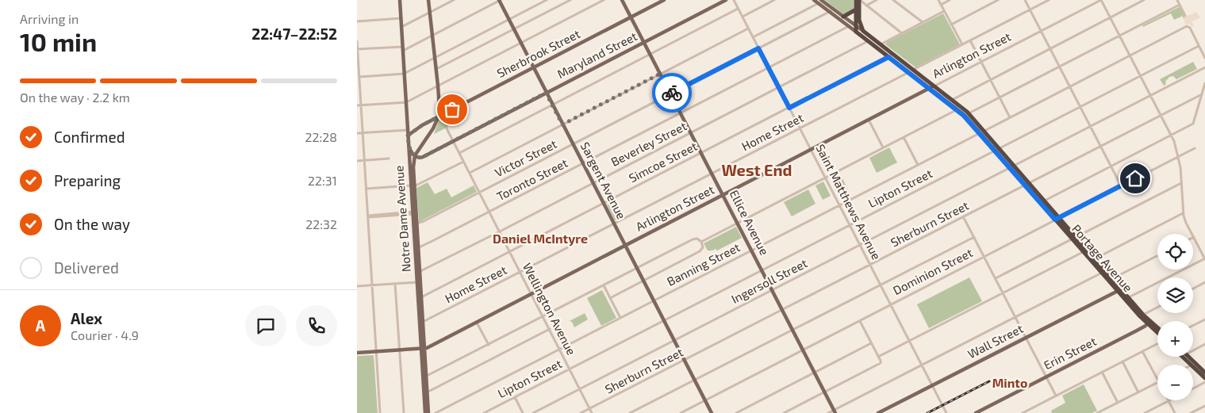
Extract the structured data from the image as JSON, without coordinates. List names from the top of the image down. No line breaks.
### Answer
{"streets":{"highway":["Portage Avenue"],"main road":["Sherbrook Street","Maryland Street","Arlington Street","Sargent Avenue","Notre Dame Avenue","Ellice Avenue","Wall Street","Erin Street"],"street":["Home Street","Beverley Street","Victor Street","Simcoe Street","Toronto Street","Lipton Street","Saint Matthews Avenue","Sherburn Street","Banning Street","Dominion Street","Ingersoll Street","Wellington Avenue"]},"crossings":[["Sherbrook Street","Sargent Avenue"],["Sherbrook Street","Notre Dame Avenue"],["Sherbrook Street","Ellice Avenue"],["Maryland Street","Sargent Avenue"],["Maryland Street","Notre Dame Avenue"],["Maryland Street","Ellice Avenue"],["Maryland Street","Wellington Avenue"],["Arlington Street","Sargent Avenue"],["Arlington Street","Saint Matthews Avenue"],["Arlington Street","Notre Dame Avenue"],["Arlington Street","Ellice Avenue"],["Arlington Street","Portage Avenue"],["Arlington Street","Wellington Avenue"],["Home Street","Sargent Avenue"],["Home Street","Saint Matthews Avenue"],["Home Street","Notre Dame Avenue"],["Home Street","Ellice Avenue"],["Home Street","Portage Avenue"],["Home Street","Wellington Avenue"],["Beverley Street","Sargent Avenue"],["Beverley Street","Saint Matthews Avenue"],["Beverley Street","Notre Dame Avenue"],["Beverley Street","Ellice Avenue"],["Beverley Street","Portage Avenue"],["Beverley Street","Wellington Avenue"],["Victor Street","Sargent Avenue"],["Victor Street","Saint Matthews Avenue"],["Victor Street","Notre Dame Avenue"],["Victor Street","Ellice Avenue"],["Victor Street","Portage Avenue"],["Victor Street","Wellington Avenue"],["Simcoe Street","Sargent Avenue"],["Simcoe Street","Saint Matthews Avenue"],["Simcoe Street","Notre Dame Avenue"],["Simcoe Street","Ellice Avenue"],["Simcoe Street","Portage Avenue"],["Simcoe Street","Wellington Avenue"],["Toronto Street","Sargent Avenue"],["Toronto Street","Saint Matthews Avenue"],["Toronto Street","Notre Dame Avenue"],["Toronto Street","Ellice Avenue"],["Toronto Street","Portage Avenue"],["Toronto Street","Wellington Avenue"],["Sargent Avenue","Lipton Street"],["Sargent Avenue","Sherburn Street"],["Sargent Avenue","Banning Street"],["Sargent Avenue","Dominion Street"],["Sargent Avenue","Ingersoll Street"],["Lipton Street","Saint Matthews Avenue"],["Lipton Street","Ellice Avenue"],["Lipton Street","Portage Avenue"],["Lipton Street","Banning Street"],["Lipton Street","Wellington Avenue"],["Saint Matthews Avenue","Sherburn Street"],["Saint Matthews Avenue","Banning Street"],["Saint Matthews Avenue","Dominion Street"],["Saint Matthews Avenue","Ingersoll Street"],["Saint Matthews Avenue","Wall Street"],["Ellice Avenue","Sherburn Street"],["Ellice Avenue","Banning Street"],["Ellice Avenue","Dominion Street"],["Ellice Avenue","Ingersoll Street"],["Sherburn Street","Portage Avenue"],["Sherburn Street","Wellington Avenue"],["Portage Avenue","Banning Street"],["Portage Avenue","Dominion Street"],["Portage Avenue","Ingersoll Street"],["Portage Avenue","Wall Street"],["Portage Avenue","Erin Street"],["Banning Street","Wellington Avenue"],["Ingersoll Street","Wellington Avenue"]],"districts":["West End","Daniel McIntyre","Minto"],"page":{"heading":["10 min","Arriving in","22:47–22:52"],"panel":["Alex","Courier · 4.9"],"bar":"On the way · 2.2 km","list":[["Confirmed","22:28"],["Preparing","22:31"],["On the way","22:32"],"Delivered"],"map_buttons":["+","−"],"round":"A"}}
